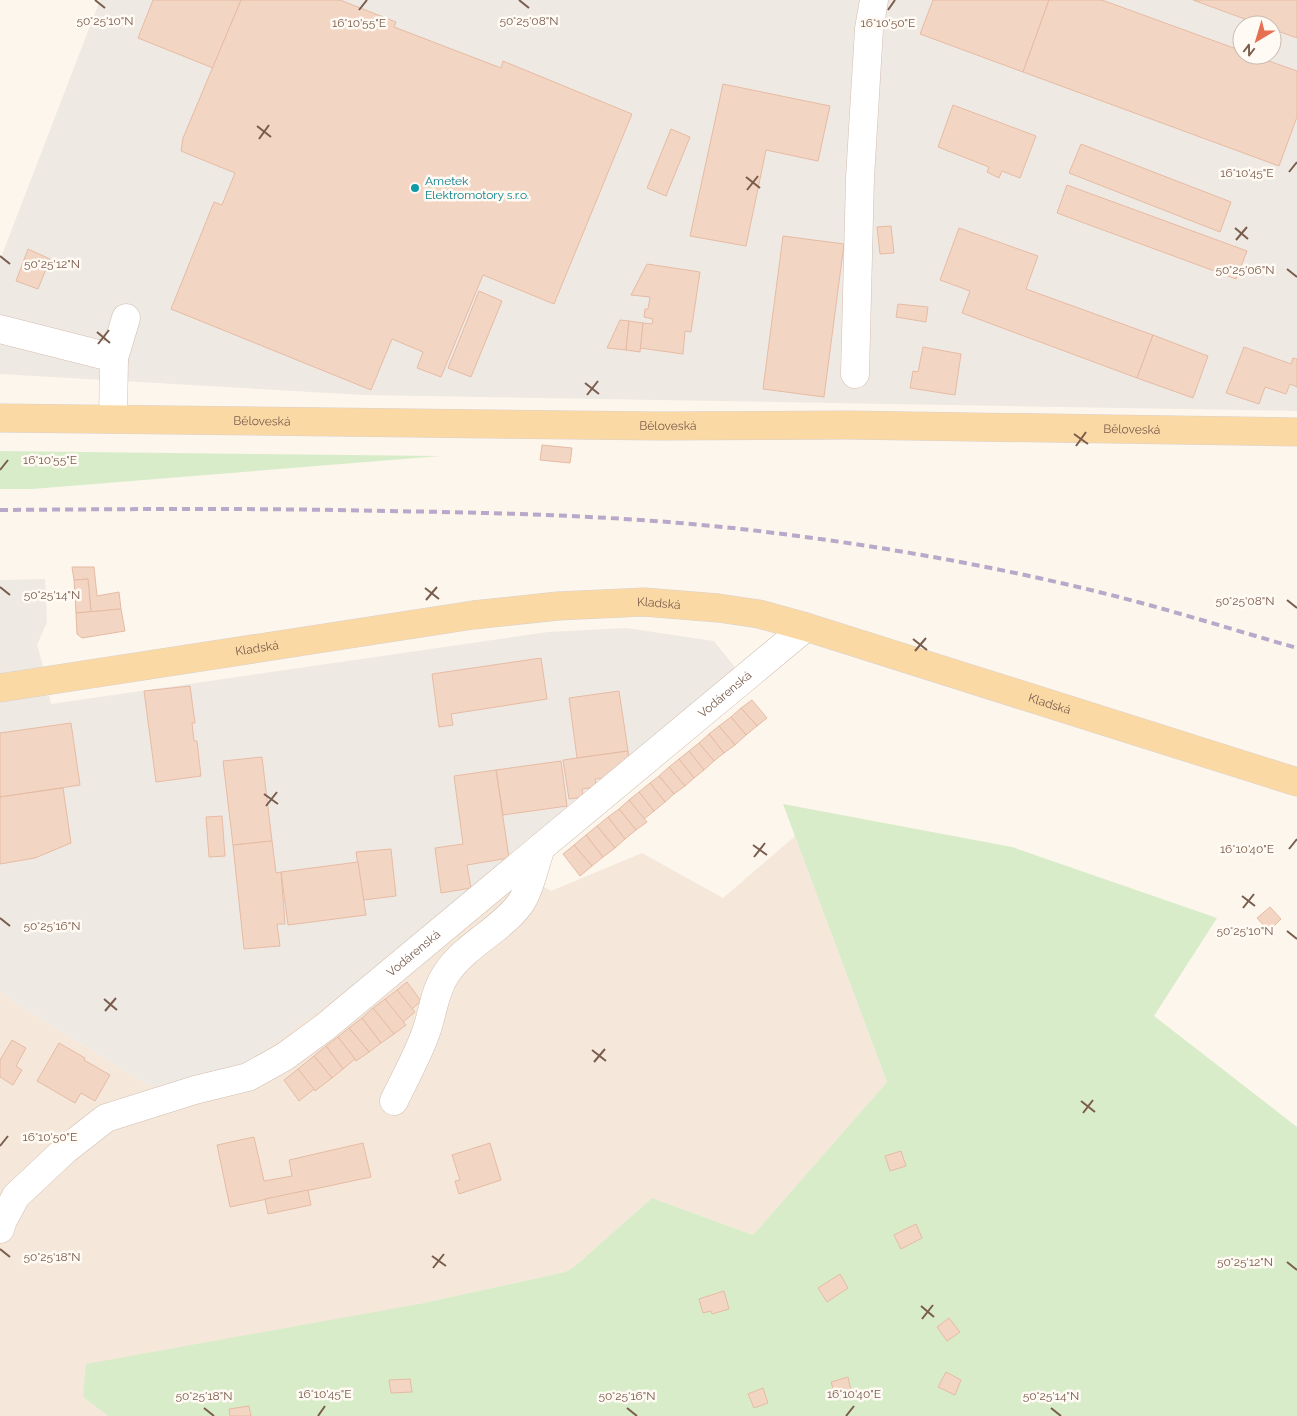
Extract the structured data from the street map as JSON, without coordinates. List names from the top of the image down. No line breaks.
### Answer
{"streets":{"main road":["Běloveská","Kladská"],"street":["Vodárenská"]},"crossings":[["Kladská","Vodárenská"]],"places":["Ametek Elektromotory s.r.o."],"north":"bottom left","coordinates":["50°25'10\"N","50°25'08\"N","16°10'50\"E","16°10'55\"E","16°10'45\"E","50°25'12\"N","50°25'06\"N","50°25'14\"N","16°10'40\"E","50°25'16\"N","50°25'18\"N"]}
